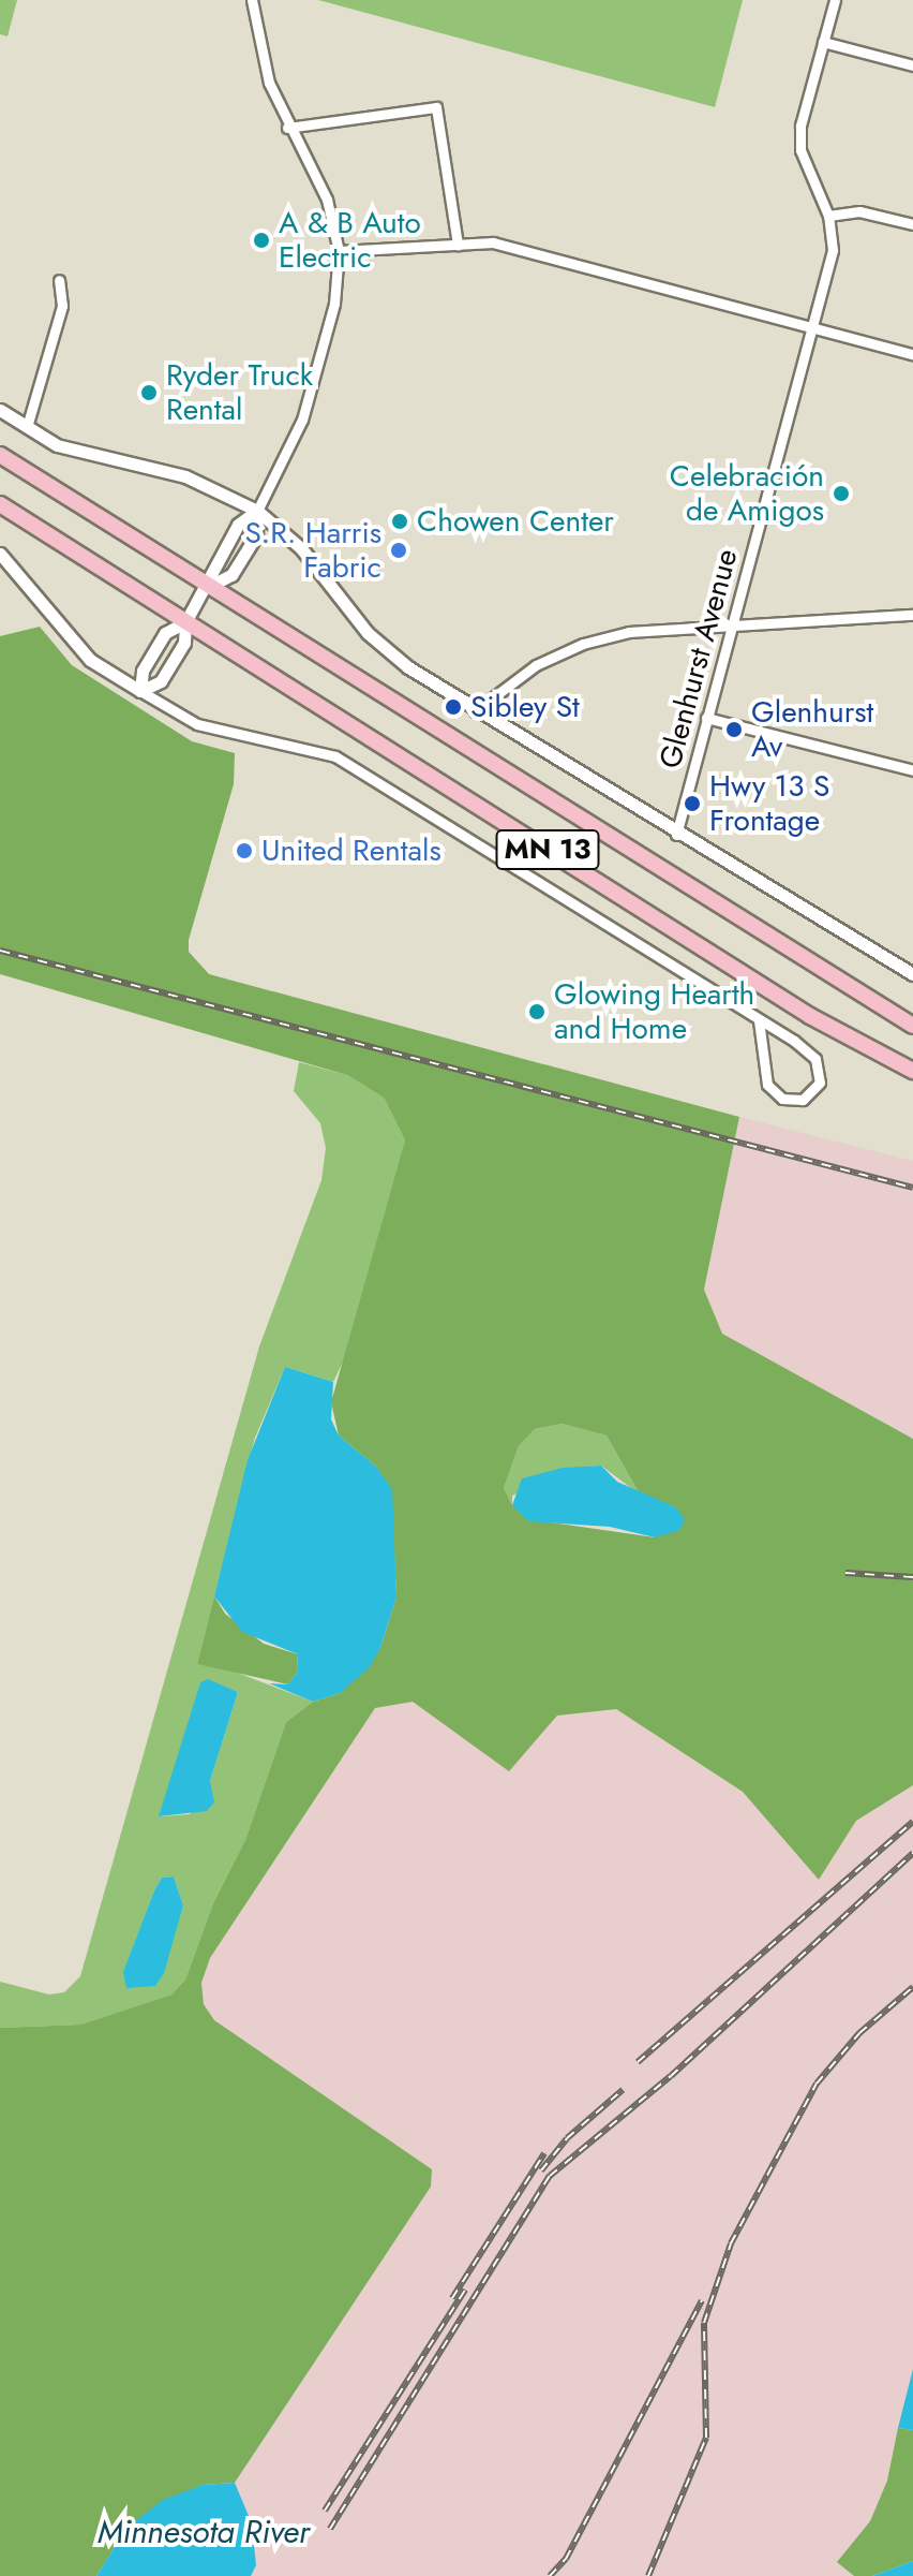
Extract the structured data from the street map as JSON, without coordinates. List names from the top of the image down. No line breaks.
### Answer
{"streets":{"highway":["MN 13"],"street":["Glenhurst Avenue"]},"water":["Minnesota River"],"places":["A & B Auto Electric","Ryder Truck Rental","Celebración de Amigos","Chowen Center","S.R. Harris Fabric","Sibley St","Glenhurst Av","Hwy 13 S Frontage","United Rentals","Glowing Hearth and Home"]}
